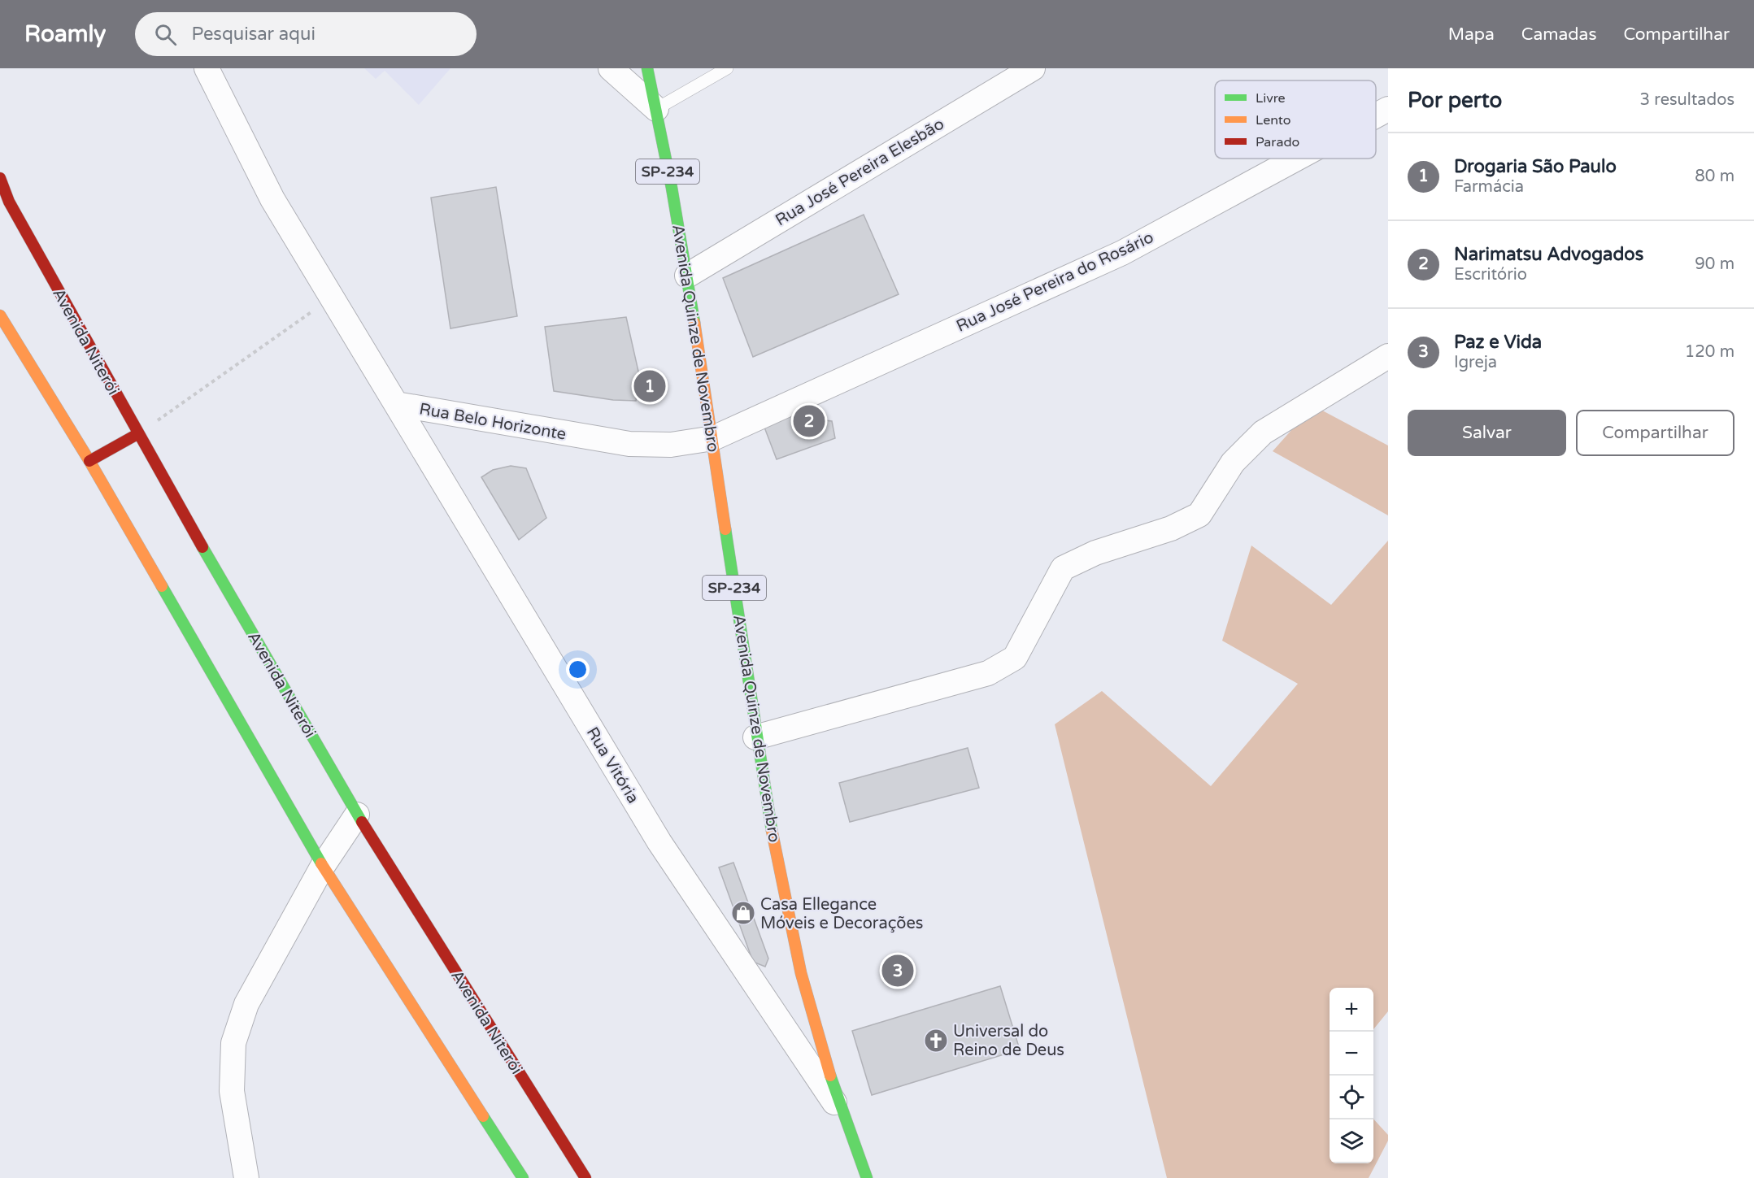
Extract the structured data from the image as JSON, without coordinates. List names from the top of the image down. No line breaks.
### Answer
{"streets":{"main road":["SP-234","Avenida Quinze de Novembro","Avenida Niterói"],"street":["Rua José Pereira Elesbão","Rua José Pereira do Rosário","Rua Belo Horizonte","Rua Vitória"]},"crossings":[["Rua José Pereira Elesbão","Avenida Quinze de Novembro"],["Rua José Pereira do Rosário","Avenida Quinze de Novembro"],["Rua José Pereira do Rosário","Rua Belo Horizonte"],["Avenida Quinze de Novembro","Rua Belo Horizonte"],["Avenida Quinze de Novembro","Rua Vitória"],["Rua Belo Horizonte","Rua Vitória"]],"places":{"shop":["Casa Ellegance Móveis e Decorações"],"church":["Universal do Reino de Deus"]},"legend":["Livre","Lento","Parado"],"page":{"header":"Roamly","search":"Pesquisar aqui","nav":["Mapa","Camadas","Compartilhar"],"heading":["Por perto","3 resultados"],"list":[{"mark":"1","name":"Drogaria São Paulo","note":"Farmácia","value":"80 m"},{"mark":"2","name":"Narimatsu Advogados","note":"Escritório","value":"90 m"},{"mark":"3","name":"Paz e Vida","note":"Igreja","value":"120 m"}],"pins":["1","2","3"],"buttons":["Salvar","Compartilhar"],"map_buttons":["+","−"]}}
